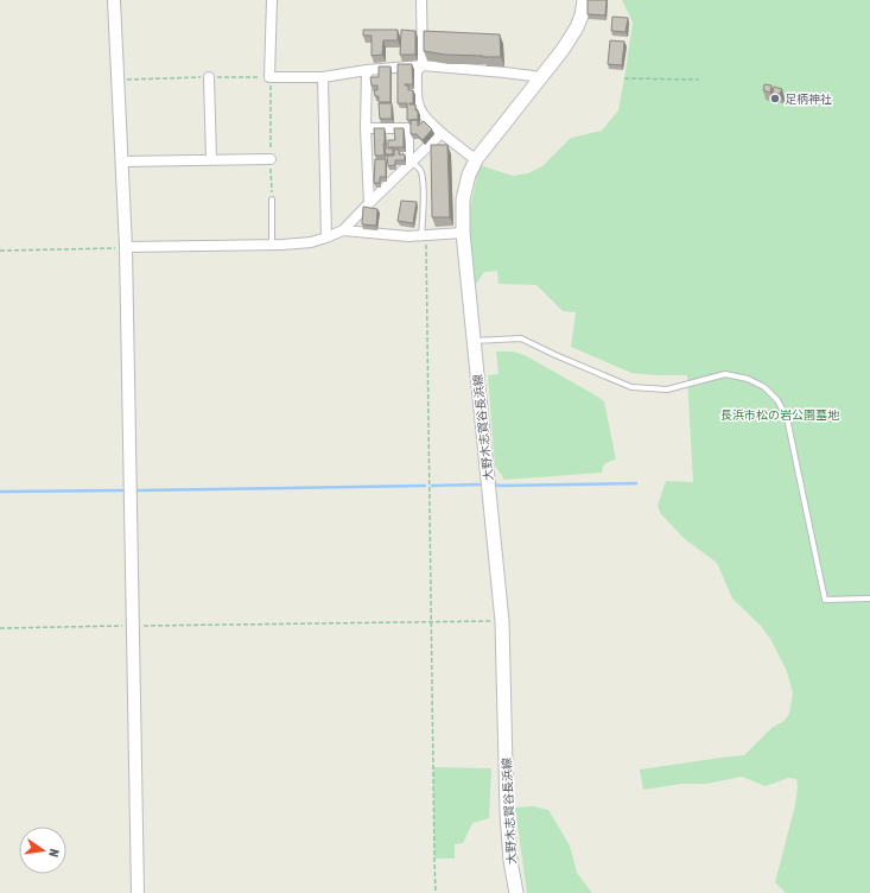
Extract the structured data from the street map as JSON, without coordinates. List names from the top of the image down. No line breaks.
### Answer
{"streets":{"main road":["大野木志賀谷長浜線"]},"parks":["長浜市松の岩公園墓地"],"places":["足柄神社"],"north":"right"}
